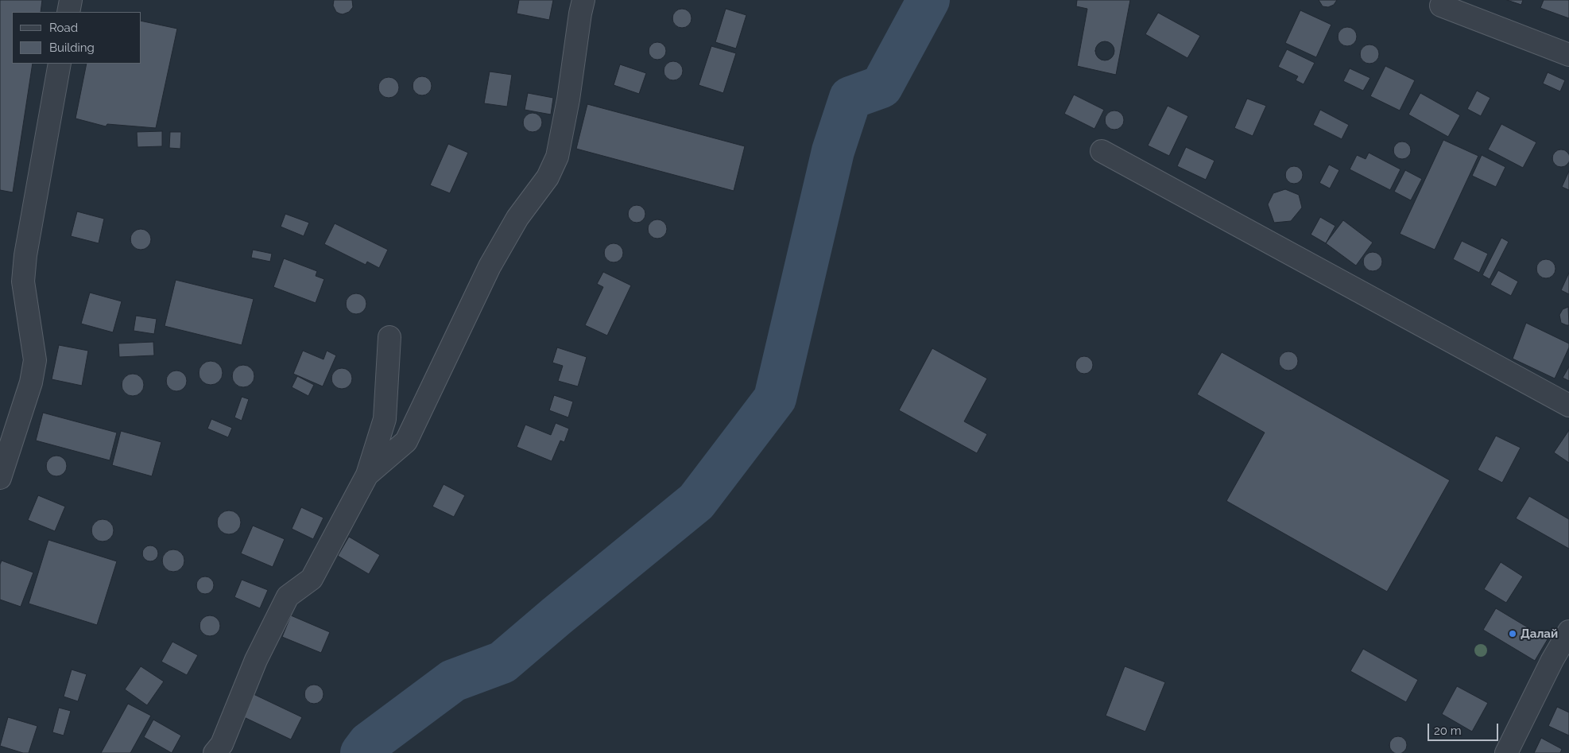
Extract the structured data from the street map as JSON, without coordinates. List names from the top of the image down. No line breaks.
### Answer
{"places":["Далай"],"legend":["Road","Building"],"scale_bar":"20 m"}
